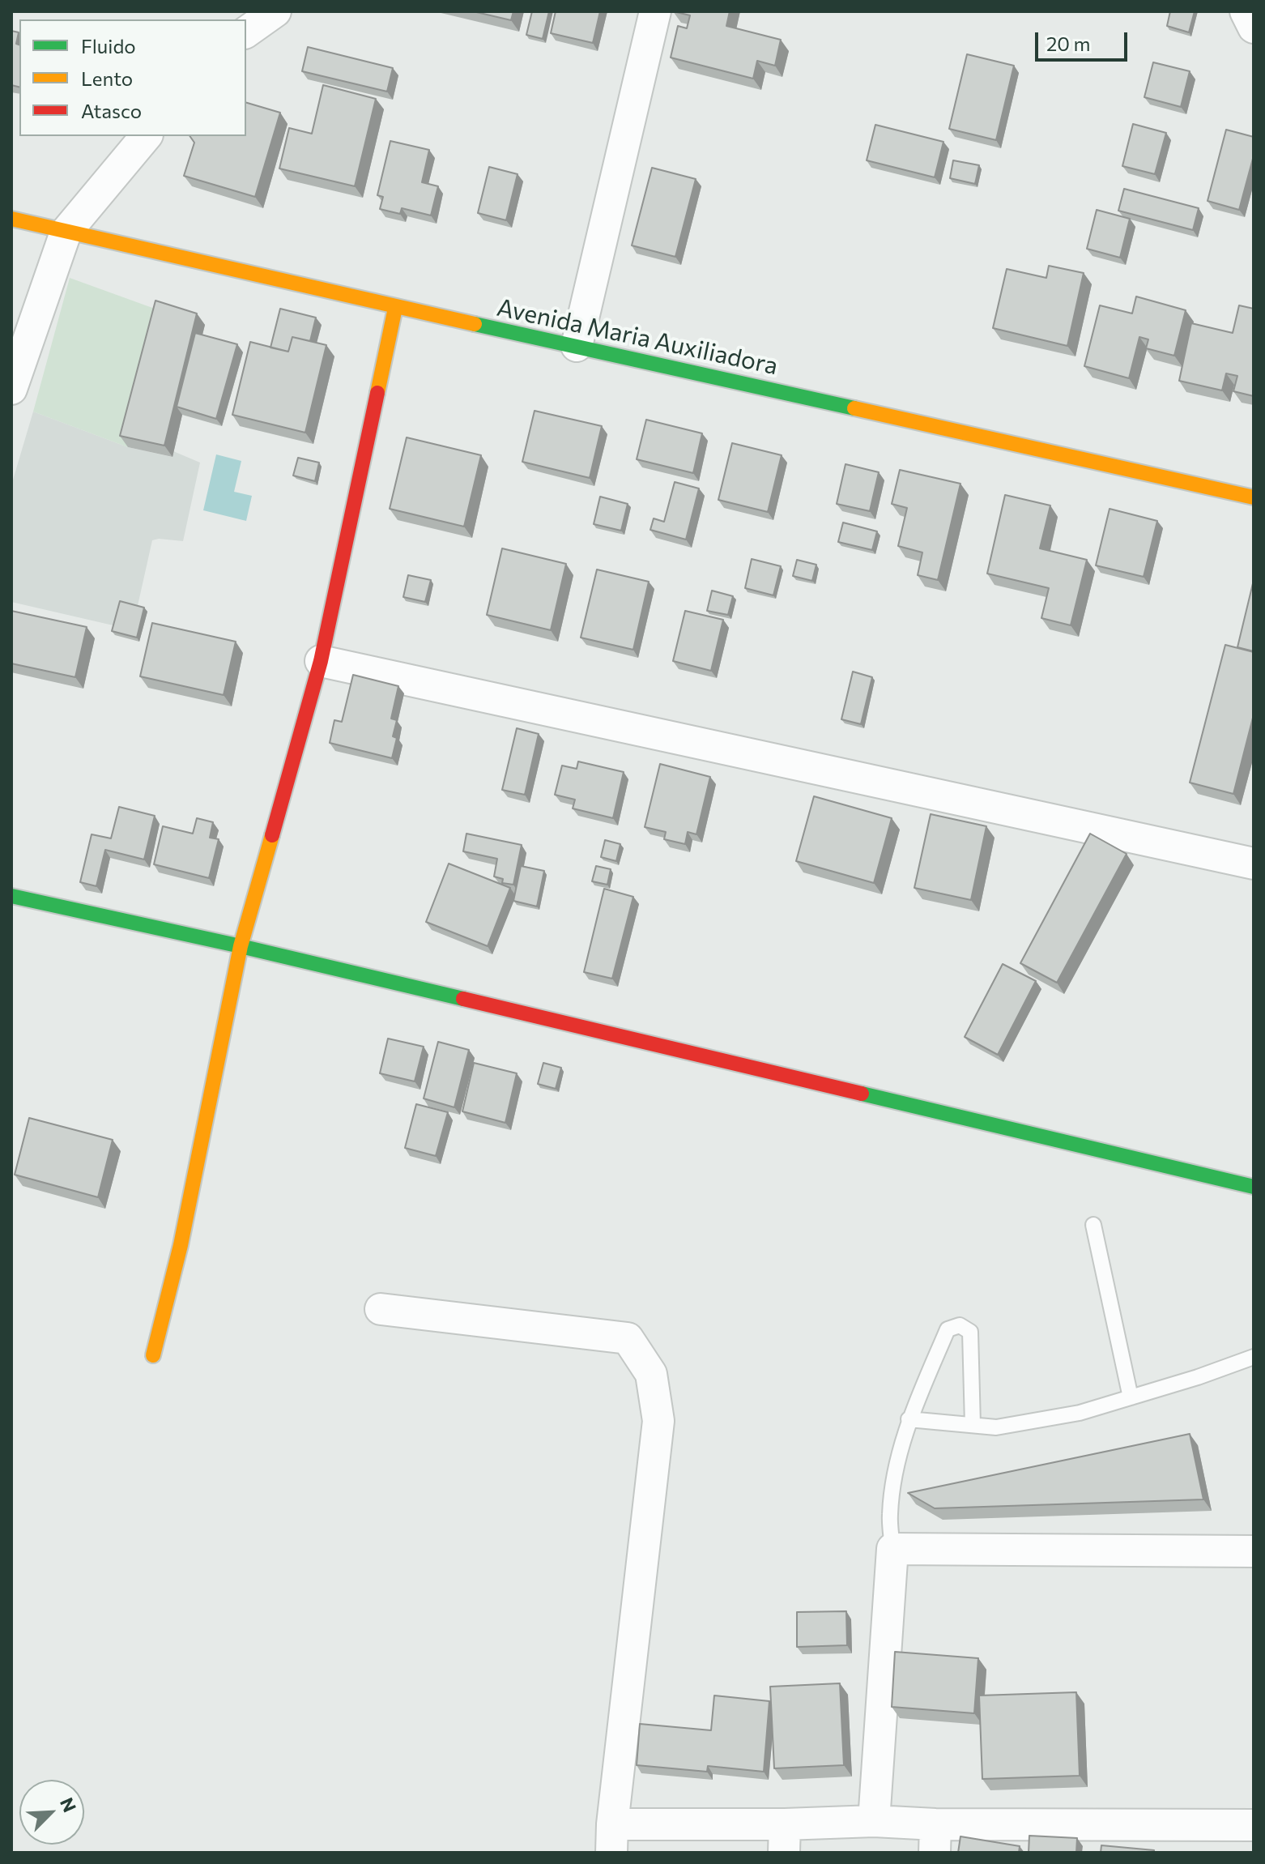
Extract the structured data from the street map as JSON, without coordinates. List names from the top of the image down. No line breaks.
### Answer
{"streets":{"street":["Avenida Maria Auxiliadora"]},"legend":["Fluido","Lento","Atasco"],"scale_bar":"20 m","north":"top right"}
